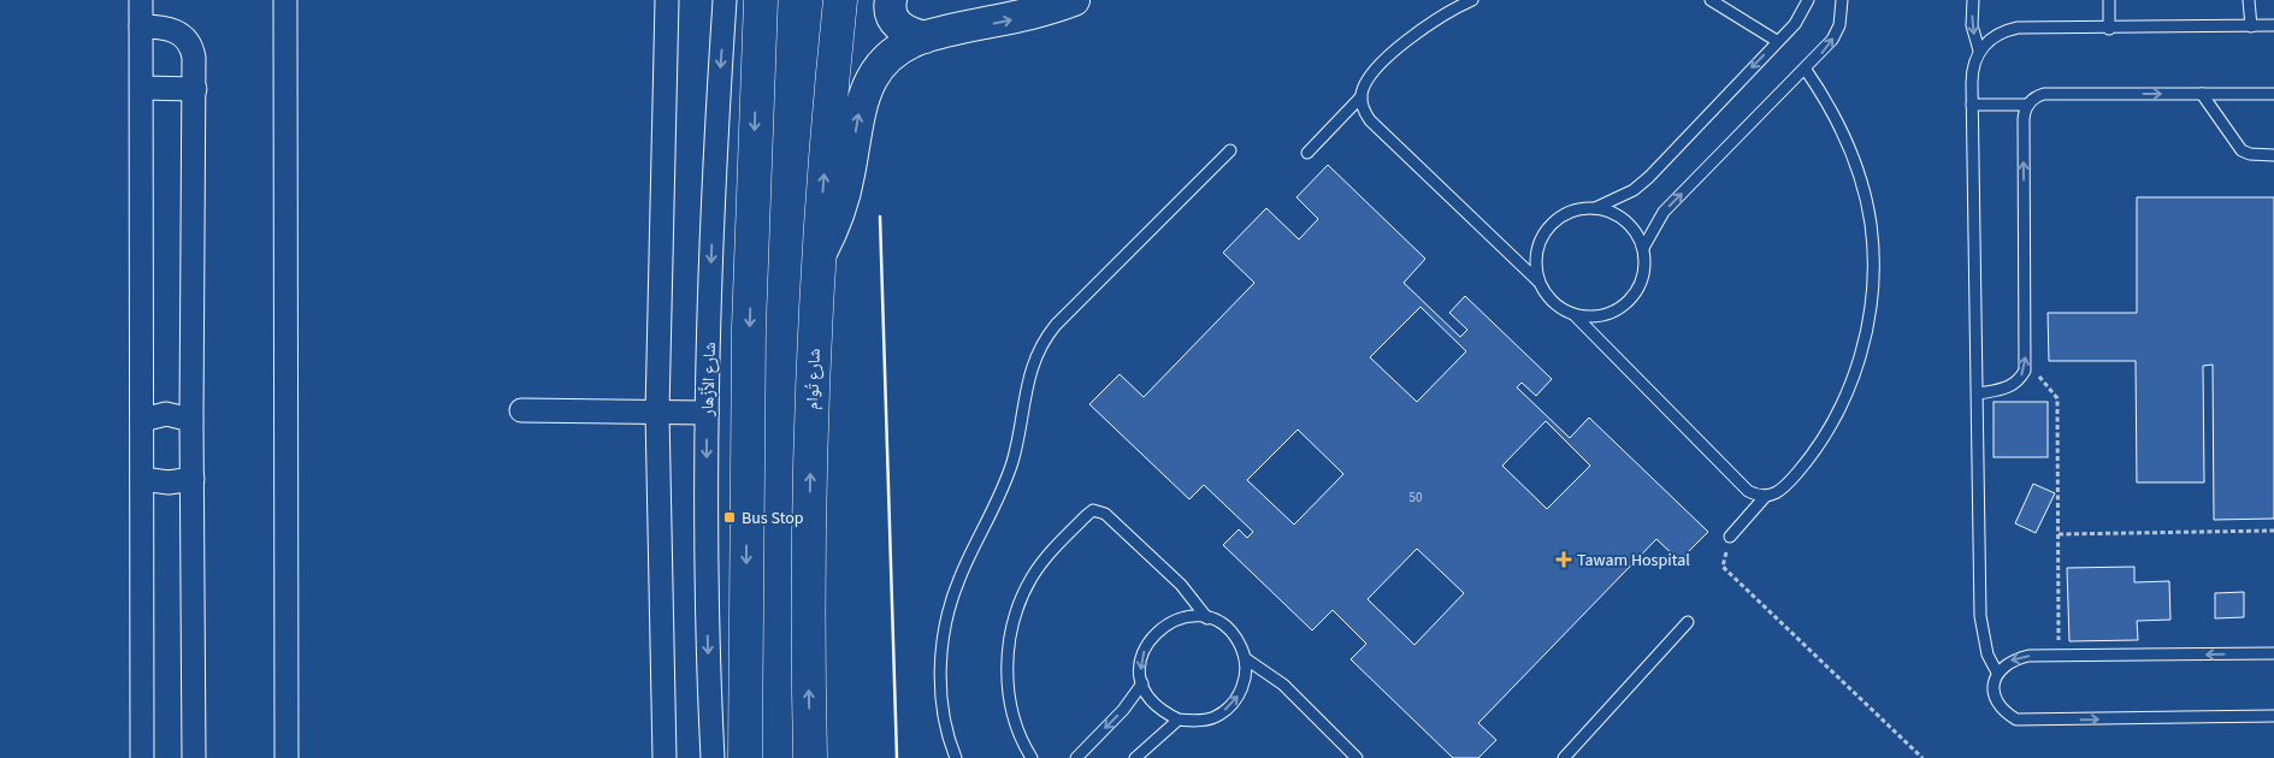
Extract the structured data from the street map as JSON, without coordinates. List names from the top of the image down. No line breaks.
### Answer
{"streets":{"main road":["شارع تُوام"],"street":["شارع الأَزْهار"]},"places":{"transit":["Bus Stop"],"health":["Tawam Hospital"]},"house_numbers":["50"]}
